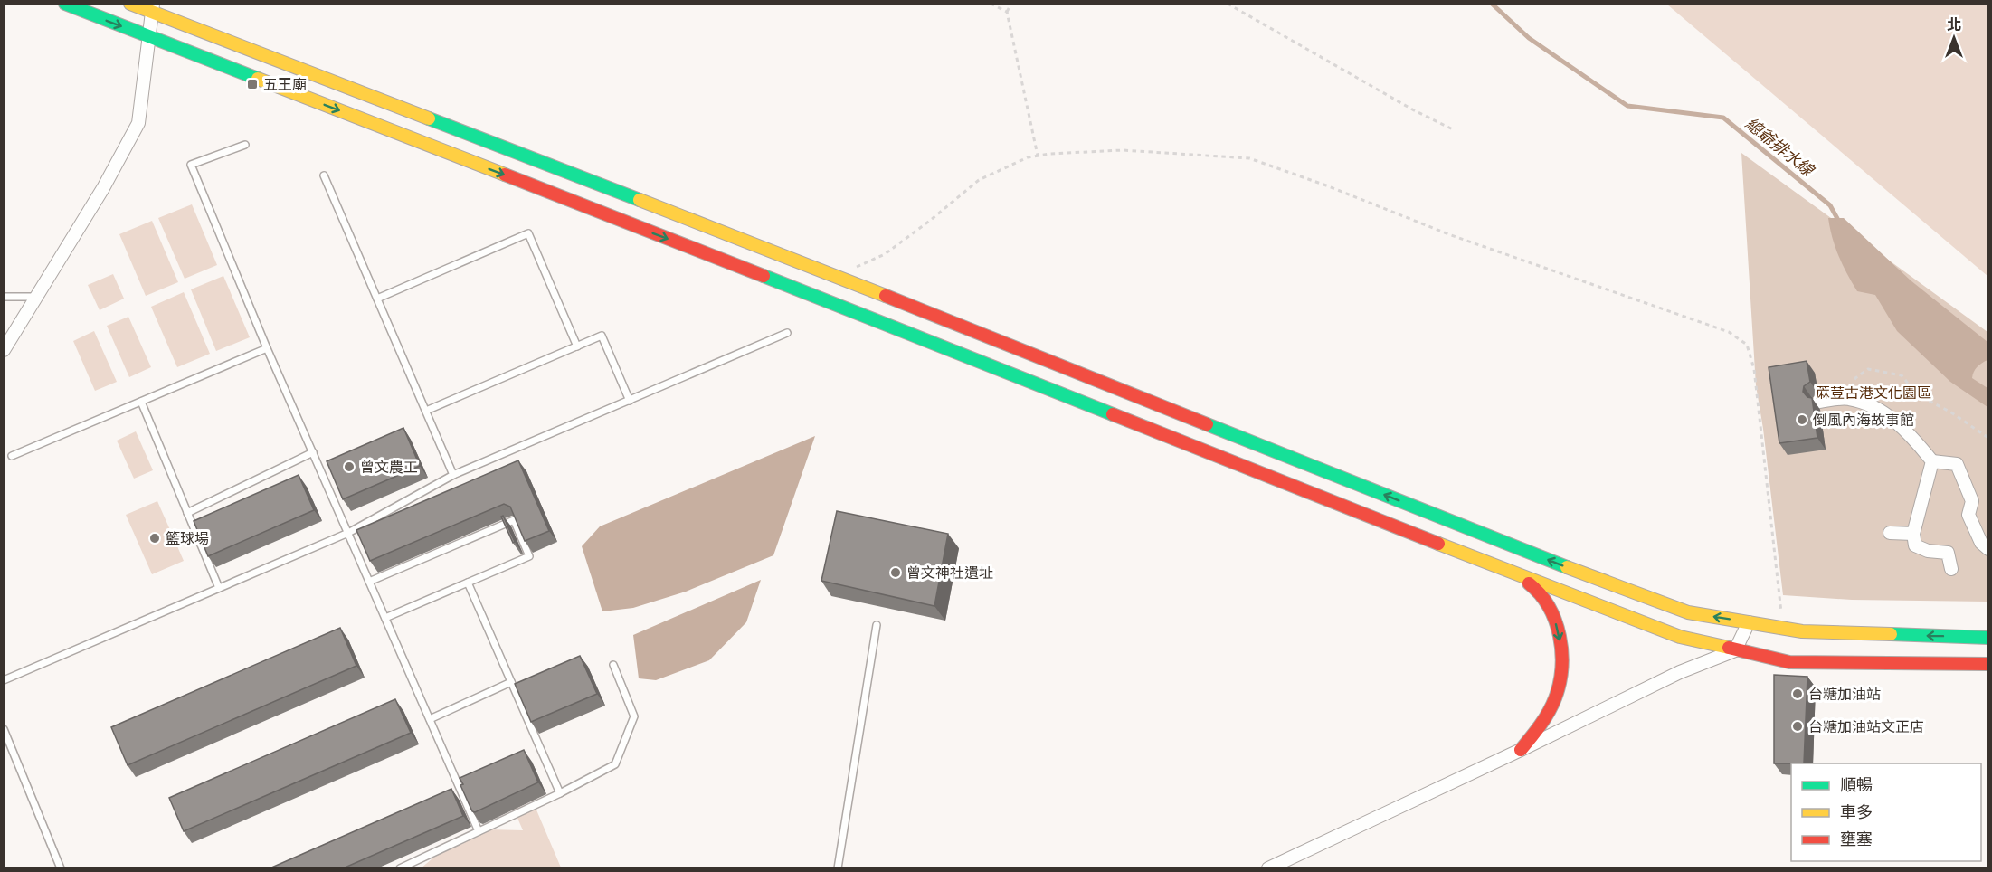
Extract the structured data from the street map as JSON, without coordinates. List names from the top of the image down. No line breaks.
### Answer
{"water":["總爺排水線"],"parks":["蔴荳古港文化園區"],"places":{"transit":["五王廟"],"other":["倒風內海故事館","曾文農工","籃球場","曾文神社遺址","台糖加油站","台糖加油站文正店"]},"legend":["順暢","車多","壅塞"],"north":"top"}
